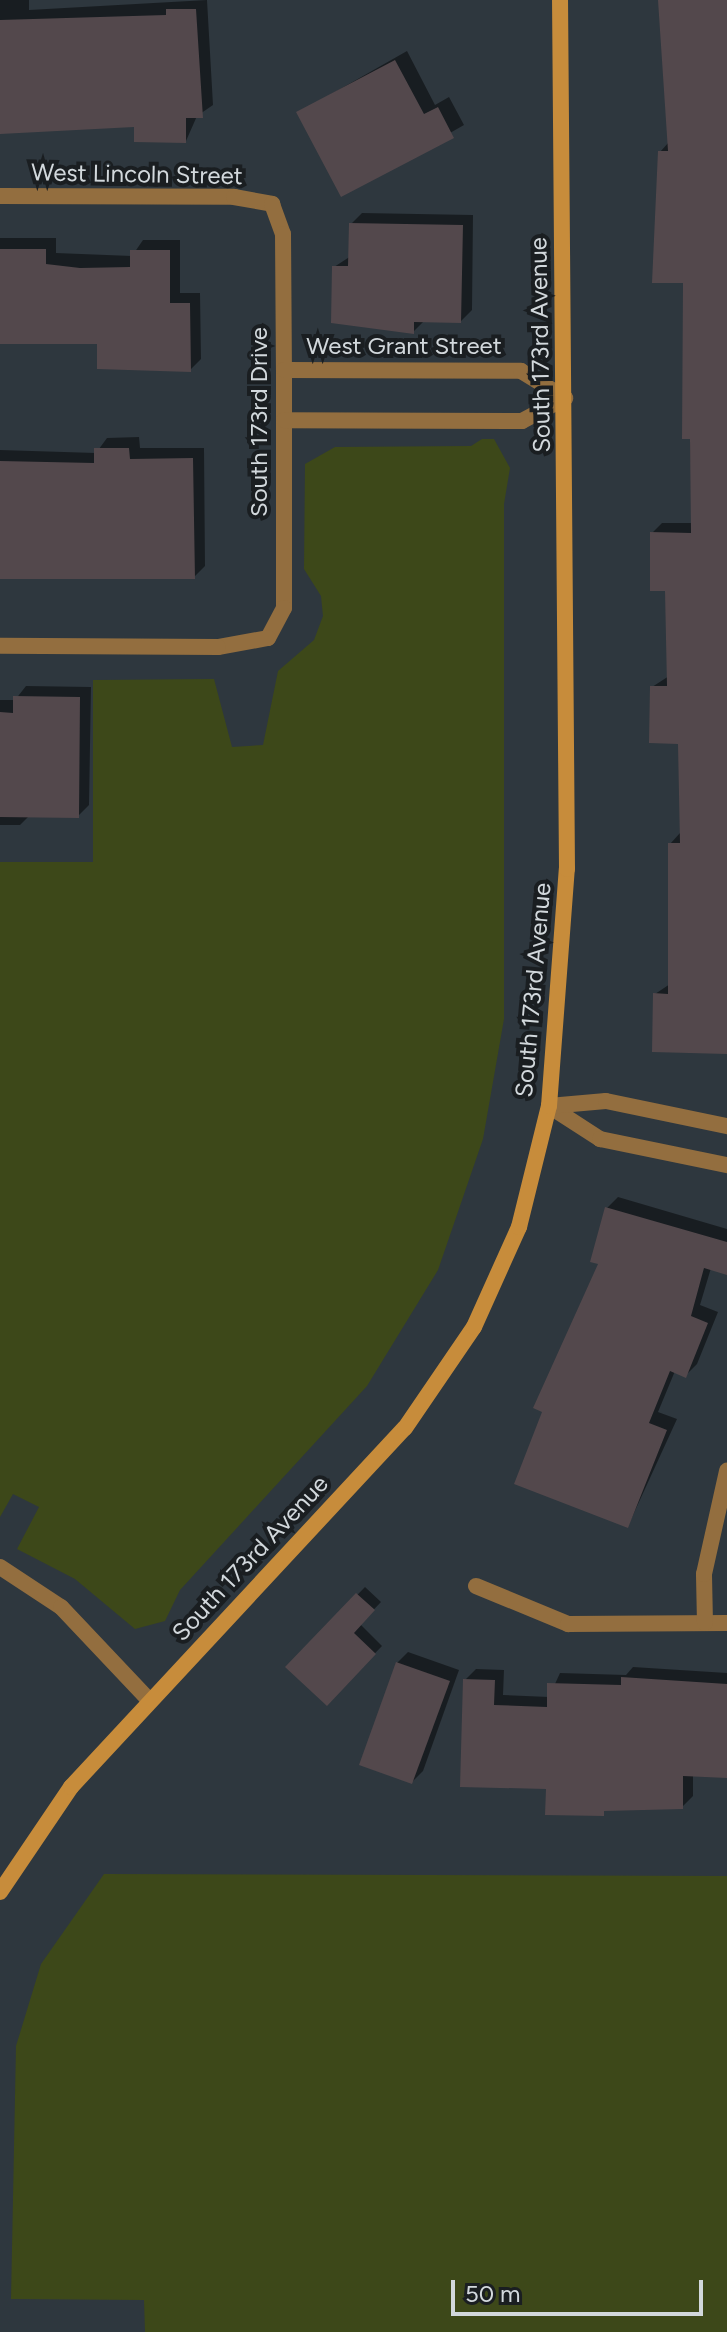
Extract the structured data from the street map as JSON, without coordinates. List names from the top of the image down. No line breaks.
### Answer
{"streets":{"street":["West Lincoln Street","South 173rd Avenue","West Grant Street","South 173rd Drive"]},"crossings":[["West Lincoln Street","South 173rd Drive"],["South 173rd Avenue","West Grant Street"],["West Grant Street","South 173rd Drive"]],"scale_bar":"50 m"}
